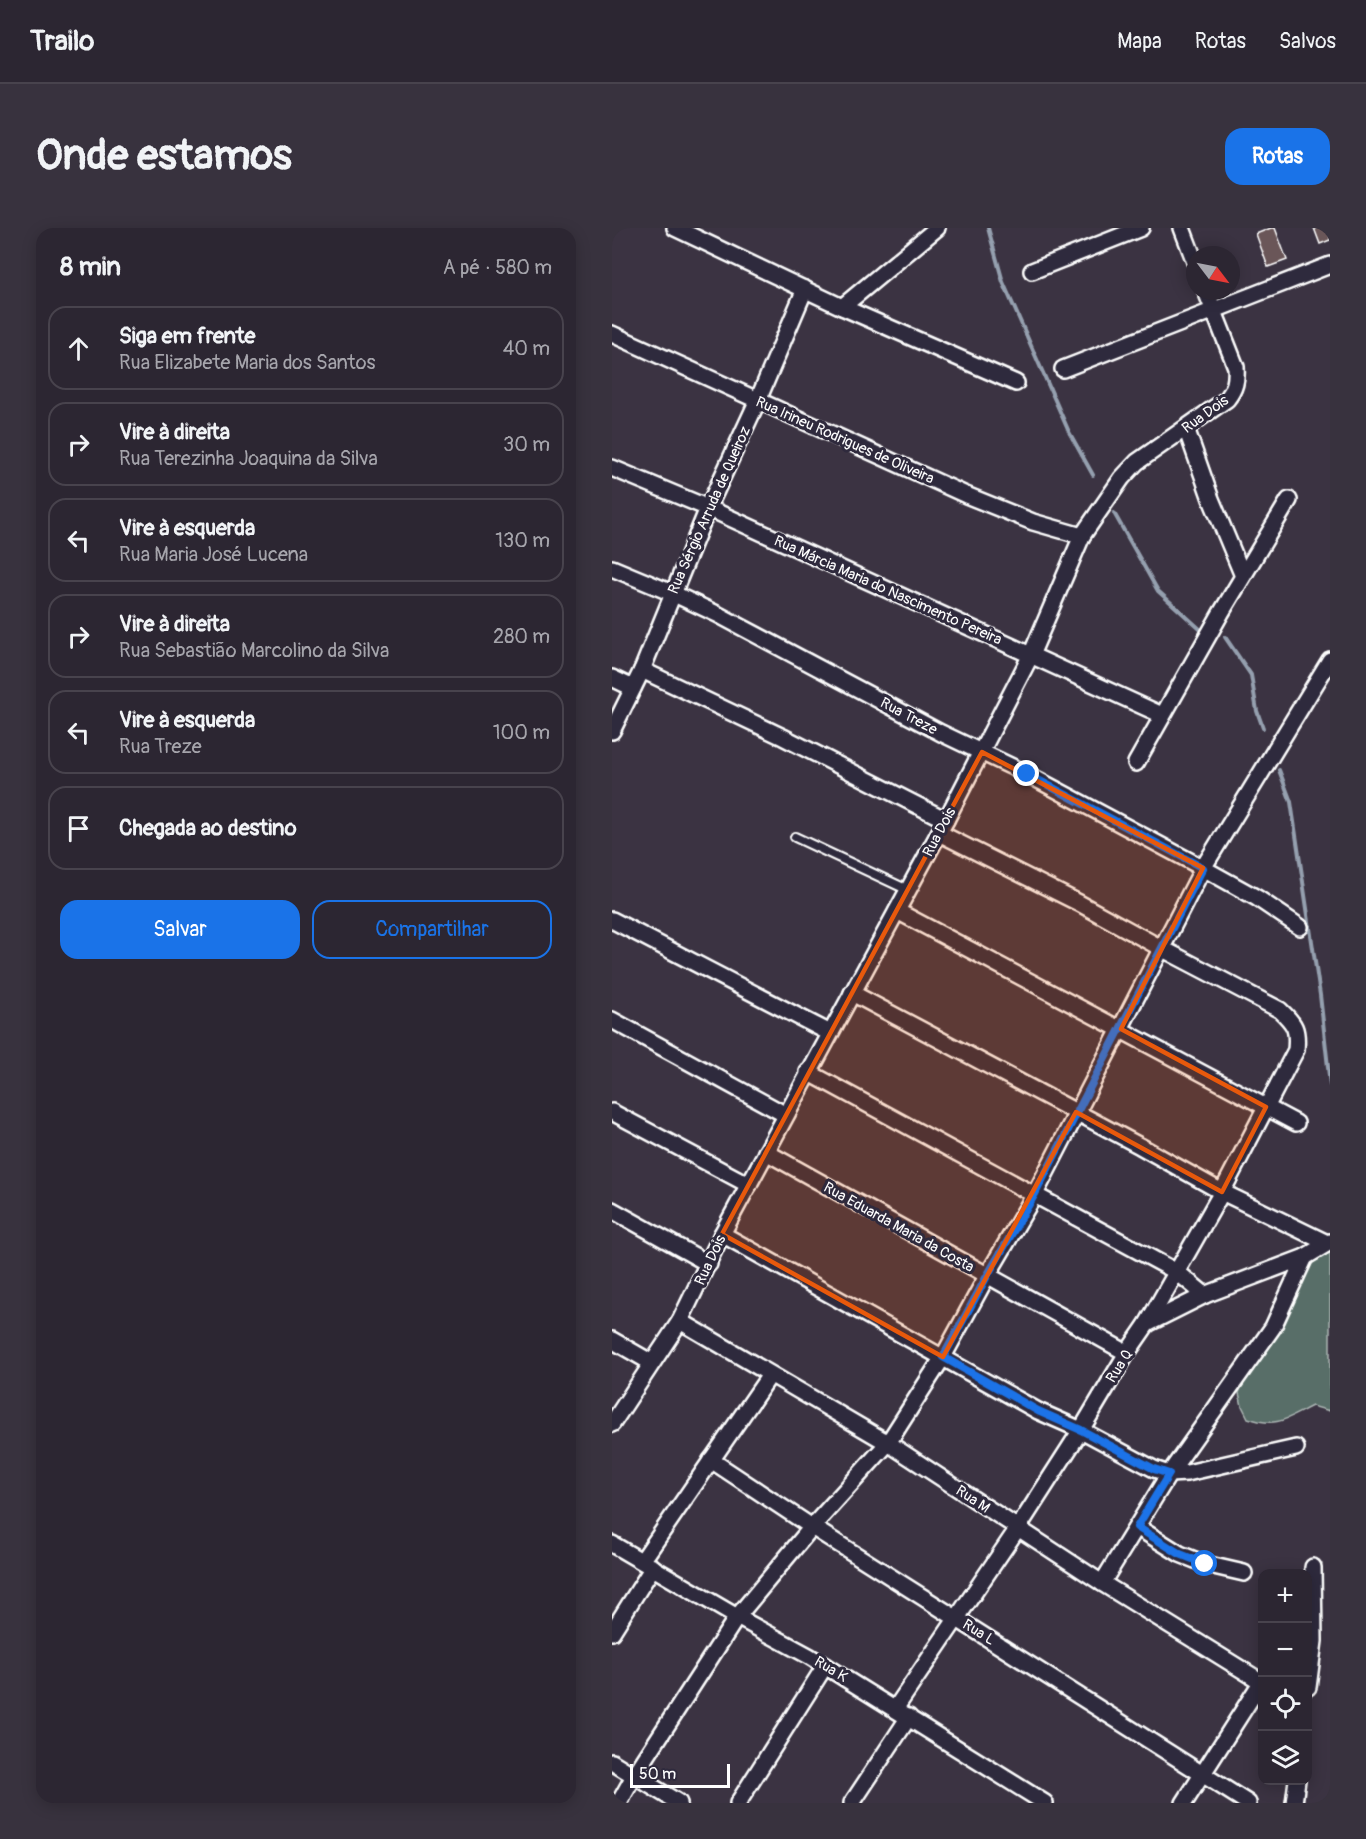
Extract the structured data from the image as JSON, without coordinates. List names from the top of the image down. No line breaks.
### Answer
{"streets":{"street":["Rua Dois","Rua Irineu Rodrigues de Oliveira","Rua Sérgio Arruda de Queiroz","Rua Márcia Maria do Nascimento Pereira","Rua Treze","Rua Eduarda Maria da Costa","Rua Q","Rua M","Rua L","Rua K"]},"crossings":[["Rua Dois","Rua Irineu Rodrigues de Oliveira"],["Rua Dois","Rua Márcia Maria do Nascimento Pereira"],["Rua Dois","Rua Treze"],["Rua Dois","Rua Eduarda Maria da Costa"],["Rua Dois","Rua M"],["Rua Irineu Rodrigues de Oliveira","Rua Sérgio Arruda de Queiroz"],["Rua Sérgio Arruda de Queiroz","Rua Márcia Maria do Nascimento Pereira"],["Rua Sérgio Arruda de Queiroz","Rua Treze"],["Rua Eduarda Maria da Costa","Rua Q"],["Rua Q","Rua M"],["Rua Q","Rua L"],["Rua Q","Rua K"]],"scale_bar":"50 m","north":"bottom right","page":{"header":"Trailo","nav":["Mapa","Rotas","Salvos"],"buttons":["Rotas",["Salvar","Compartilhar"]],"title":"Onde estamos","heading":["8 min","A pé · 580 m"],"list":[["Siga em frente","Rua Elizabete Maria dos Santos","40 m"],["Vire à direita","Rua Terezinha Joaquina da Silva","30 m"],["Vire à esquerda","Rua Maria José Lucena","130 m"],["Vire à direita","Rua Sebastião Marcolino da Silva","280 m"],["Vire à esquerda","Rua Treze","100 m"],"Chegada ao destino"],"map_buttons":["+","−"],"scale":"50 m"}}
